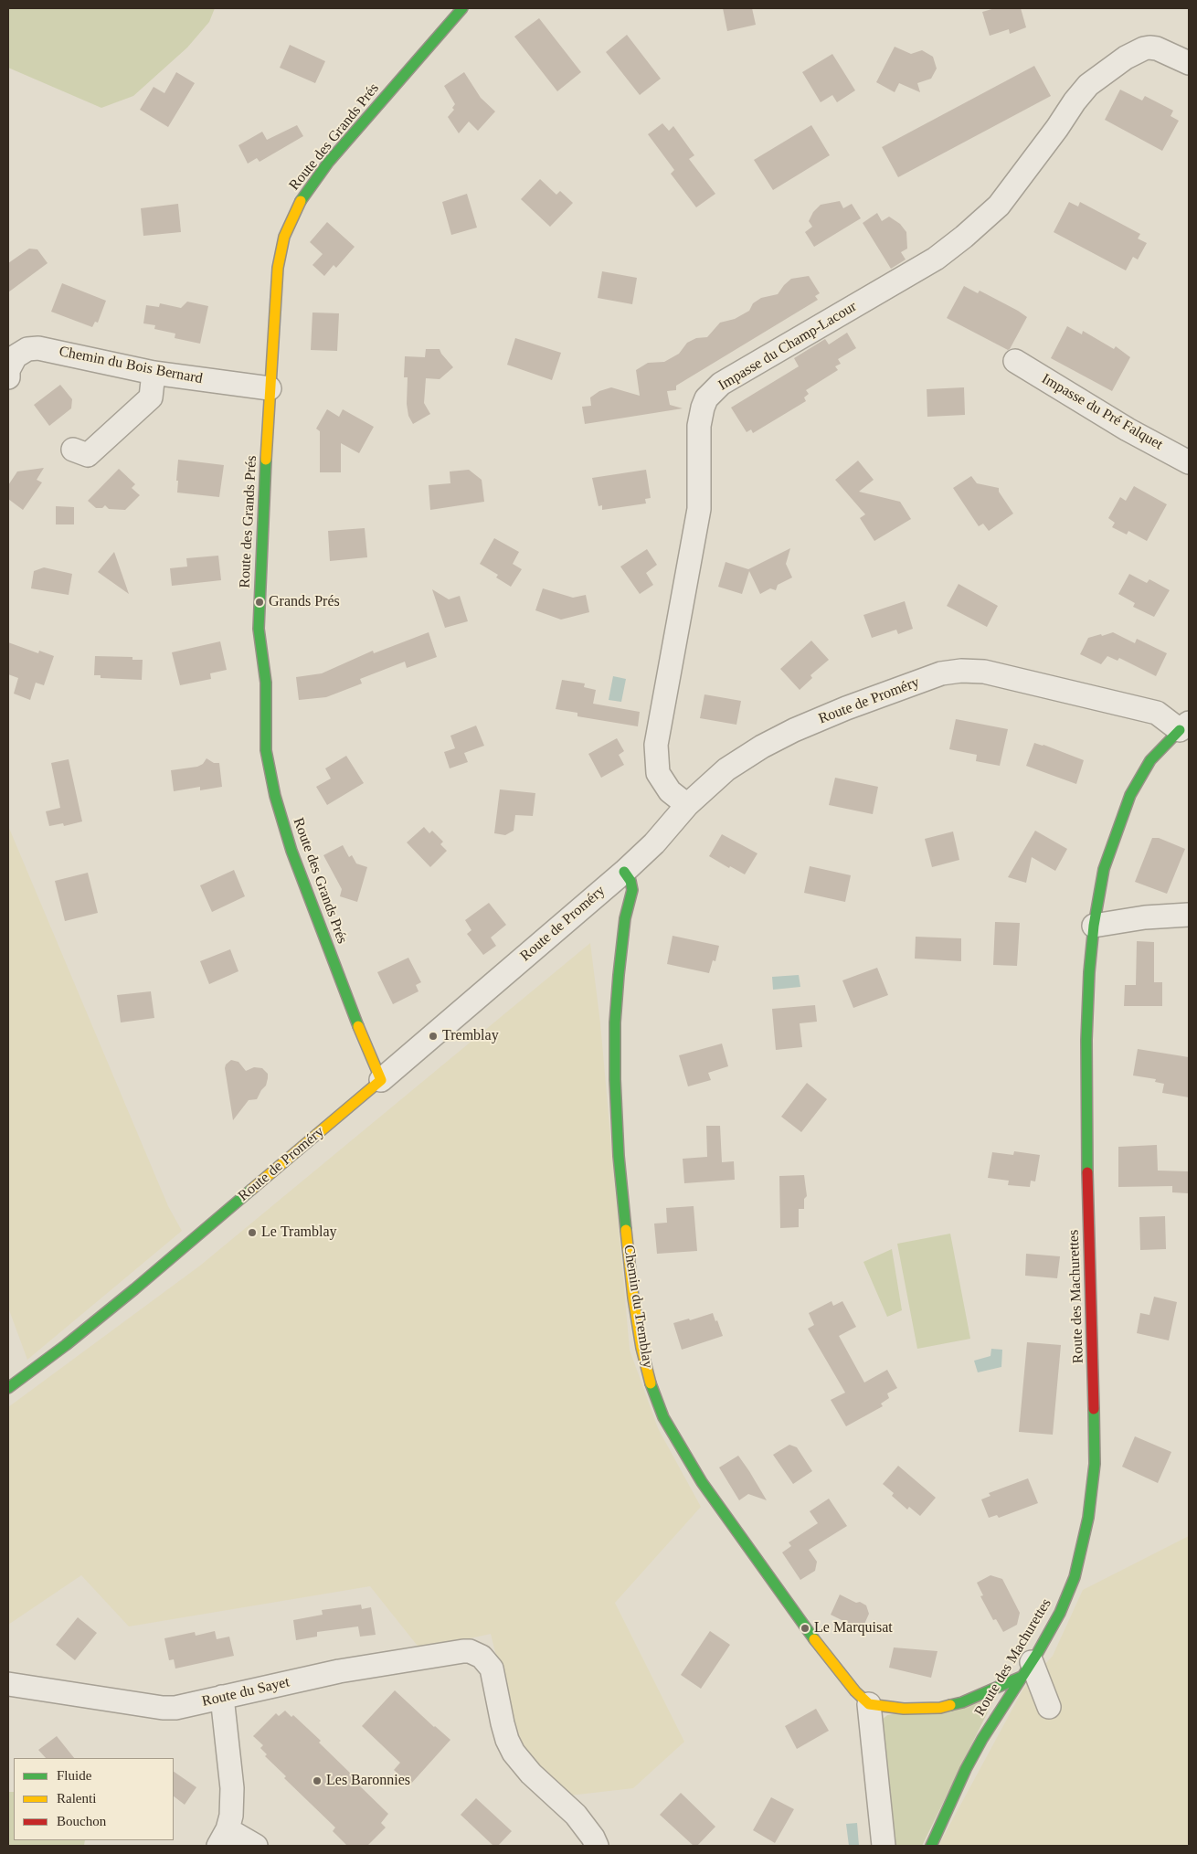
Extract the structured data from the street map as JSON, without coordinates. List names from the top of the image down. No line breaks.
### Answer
{"streets":{"street":["Route des Grands Prés","Impasse du Champ-Lacour","Chemin du Bois Bernard","Impasse du Pré Falquet","Route de Proméry","Route des Machurettes","Chemin du Tremblay","Route du Sayet"]},"crossings":[["Route des Grands Prés","Chemin du Bois Bernard"],["Route des Grands Prés","Route de Proméry"],["Impasse du Champ-Lacour","Route de Proméry"],["Route de Proméry","Route des Machurettes"],["Route de Proméry","Chemin du Tremblay"]],"places":["Grands Prés","Tremblay","Le Tramblay","Le Marquisat","Les Baronnies"],"legend":["Fluide","Ralenti","Bouchon"]}
